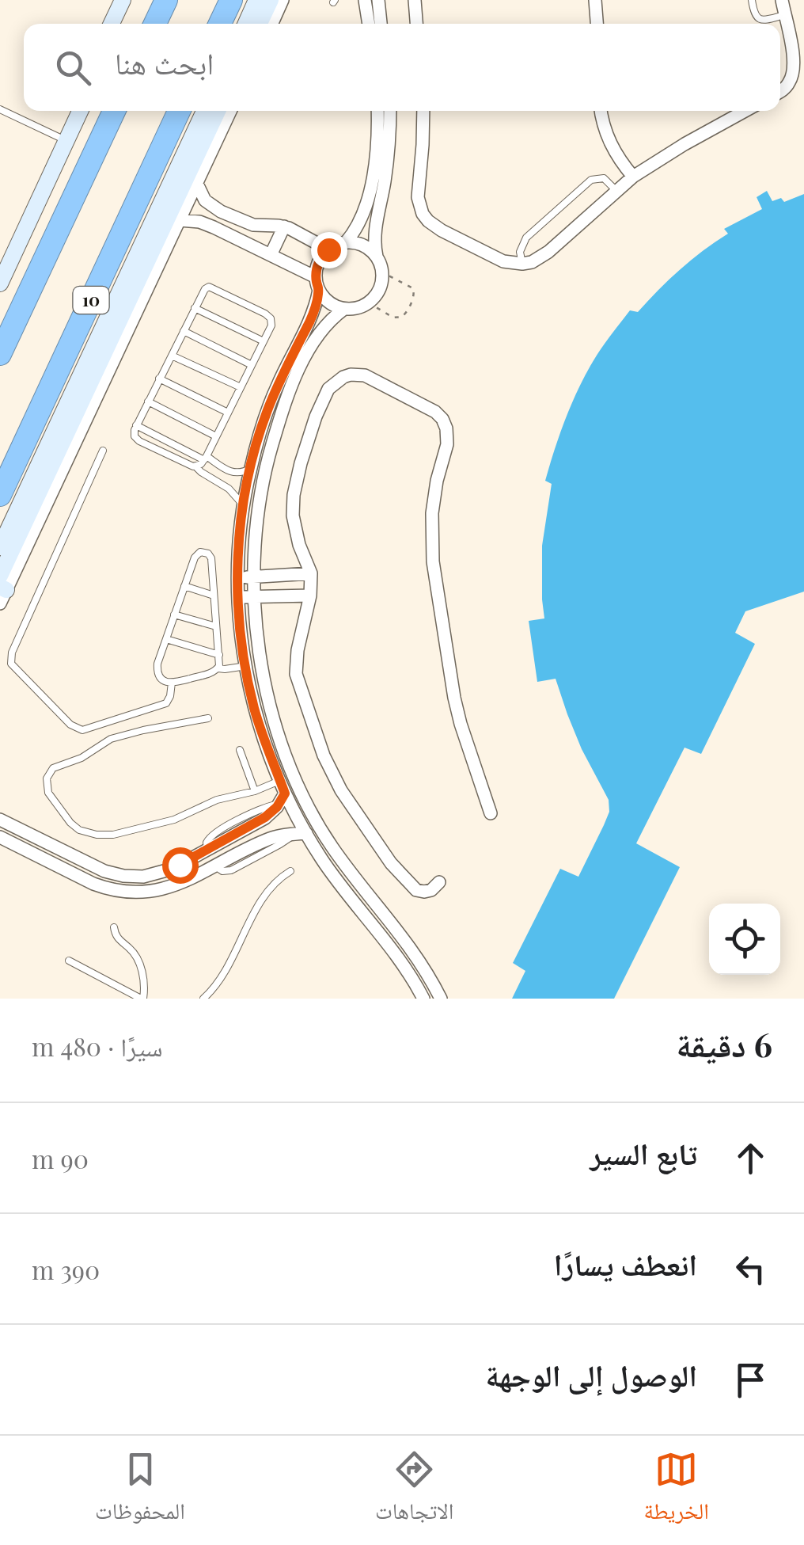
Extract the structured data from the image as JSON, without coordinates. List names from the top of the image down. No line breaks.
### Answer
{"streets":{"highway":["10"]},"page":{"search":"ابحث هنا","heading":["6 دقيقة","سيرًا · 480 m"],"list":[["تابع السير","90 m"],["انعطف يسارًا","390 m"],"الوصول إلى الوجهة"],"nav":["الخريطة","الاتجاهات","المحفوظات"]}}
